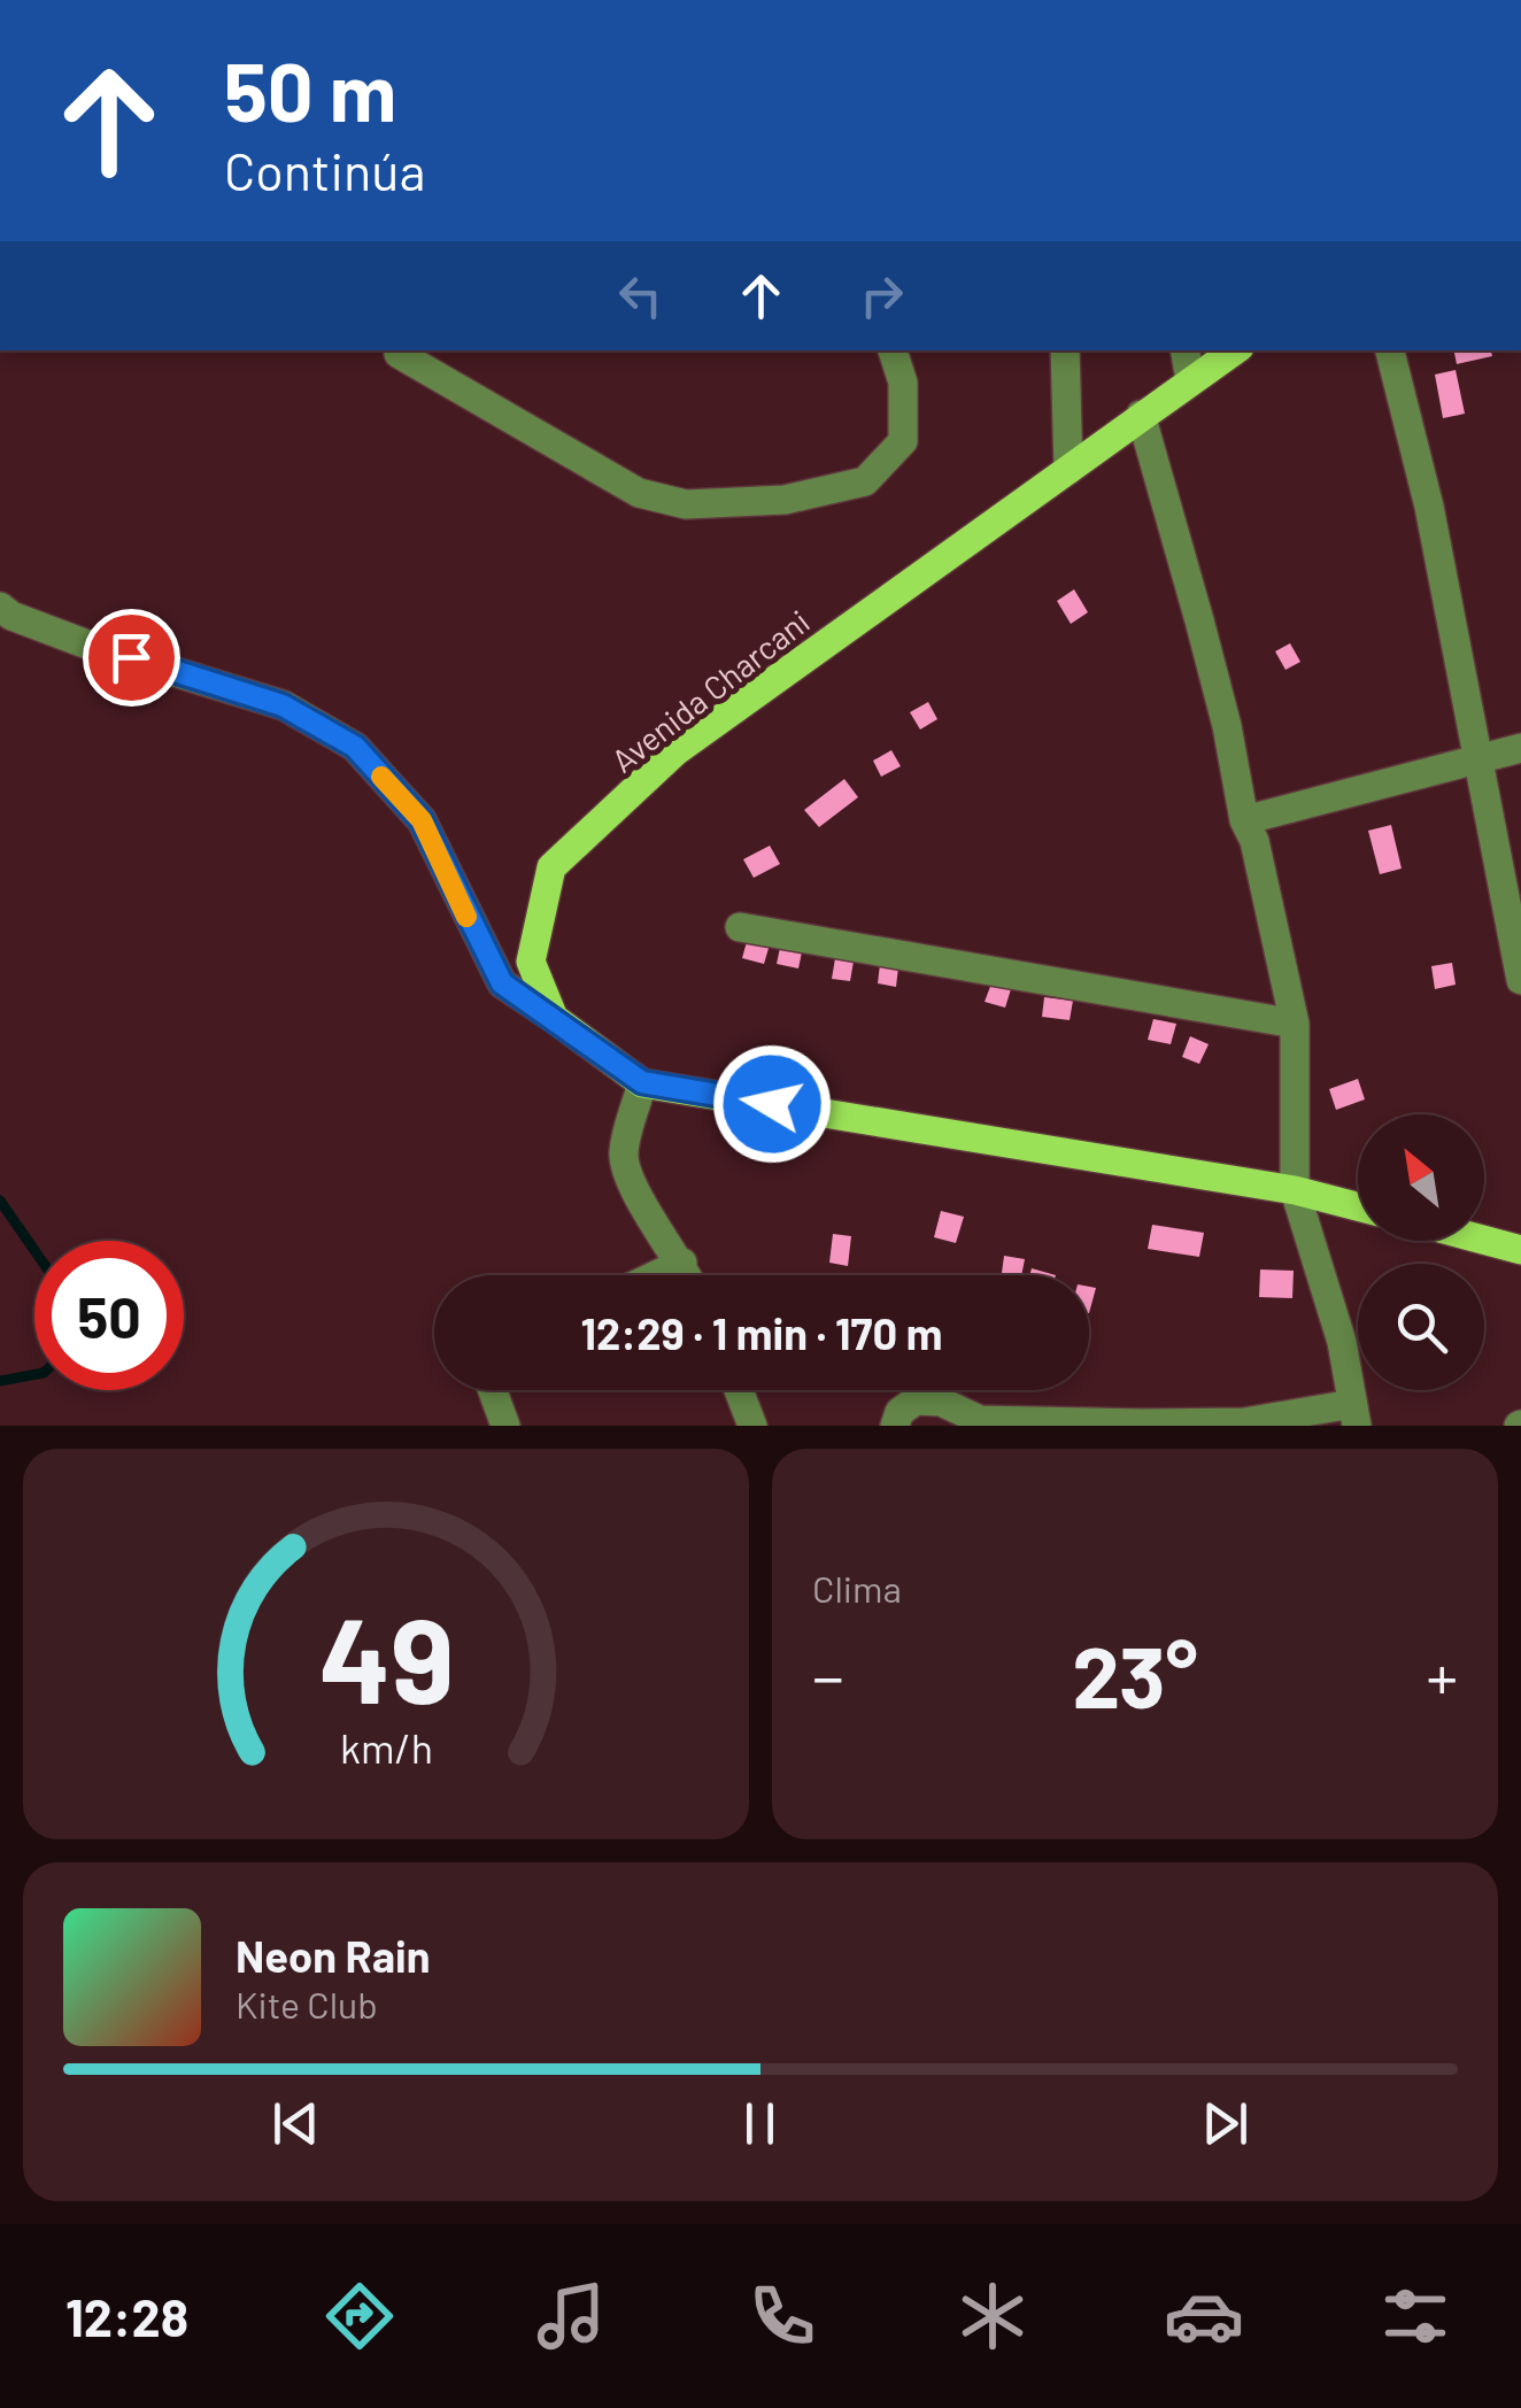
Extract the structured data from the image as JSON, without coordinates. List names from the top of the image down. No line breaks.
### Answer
{"streets":{"main road":["Avenida Charcani"]},"north":"top left","page":{"turn":["50 m","Continúa"],"limit":"50","trip":"12:29 · 1 min · 170 m","tile":"Clima","heat":["−","23°","+"],"song":["Neon Rain","Kite Club"],"tabs":"12:28","gauge":["49","km/h"]}}
